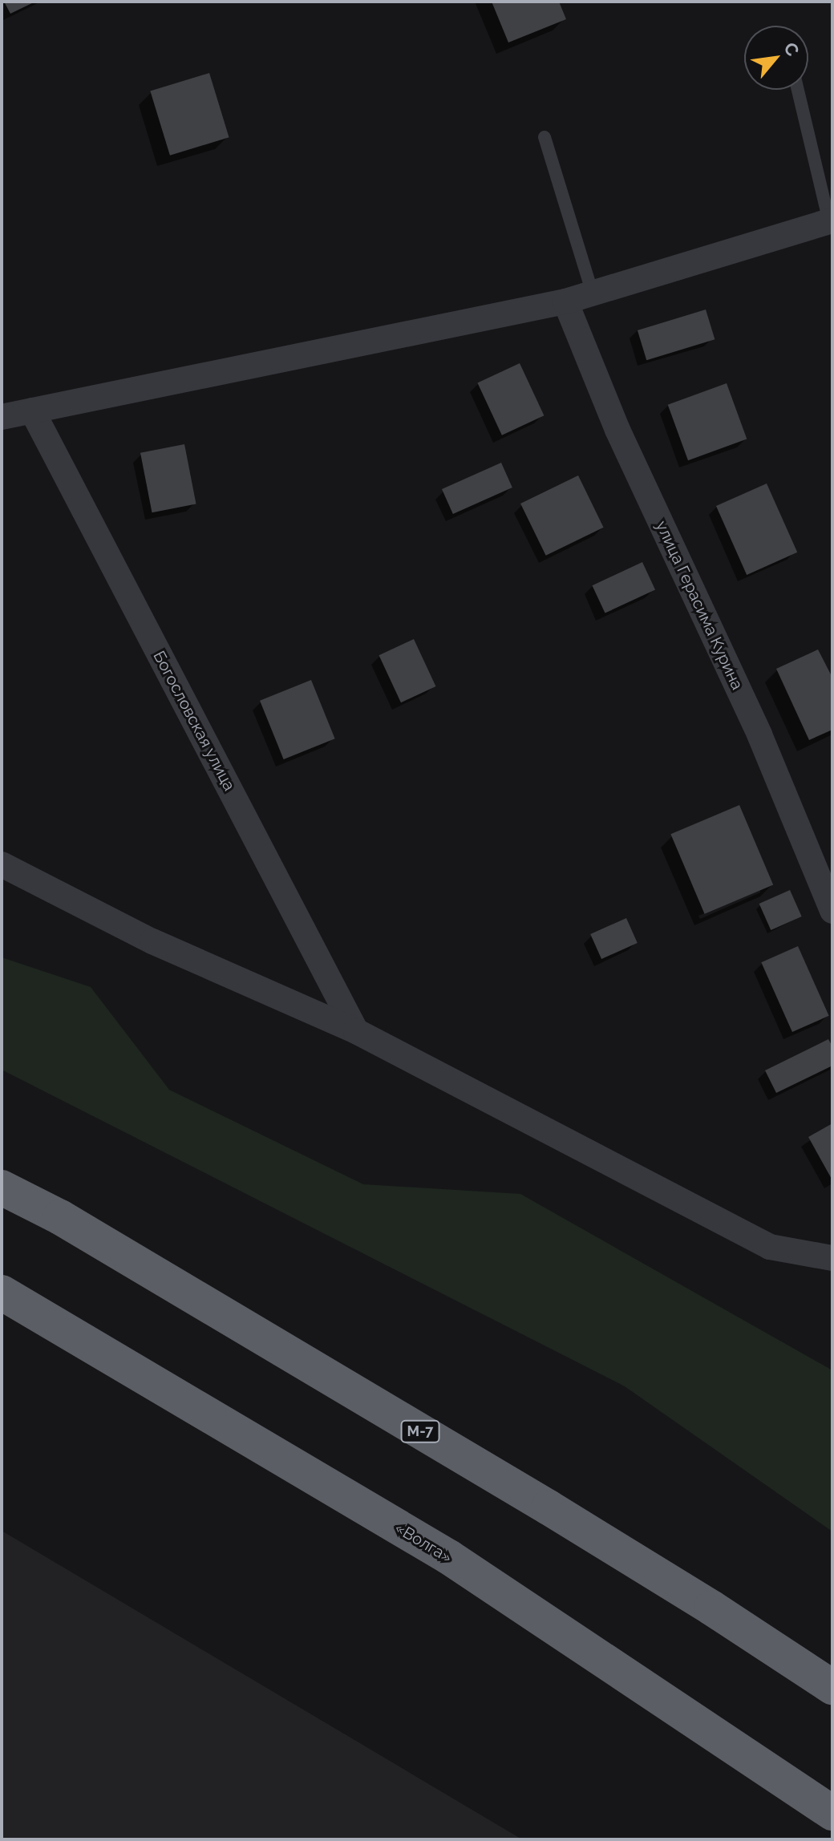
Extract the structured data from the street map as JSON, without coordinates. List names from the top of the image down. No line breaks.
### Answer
{"streets":{"highway":["М-7","«Волга»"],"street":["улица Герасима Курина","Богословская улица"]},"north":"top right"}
